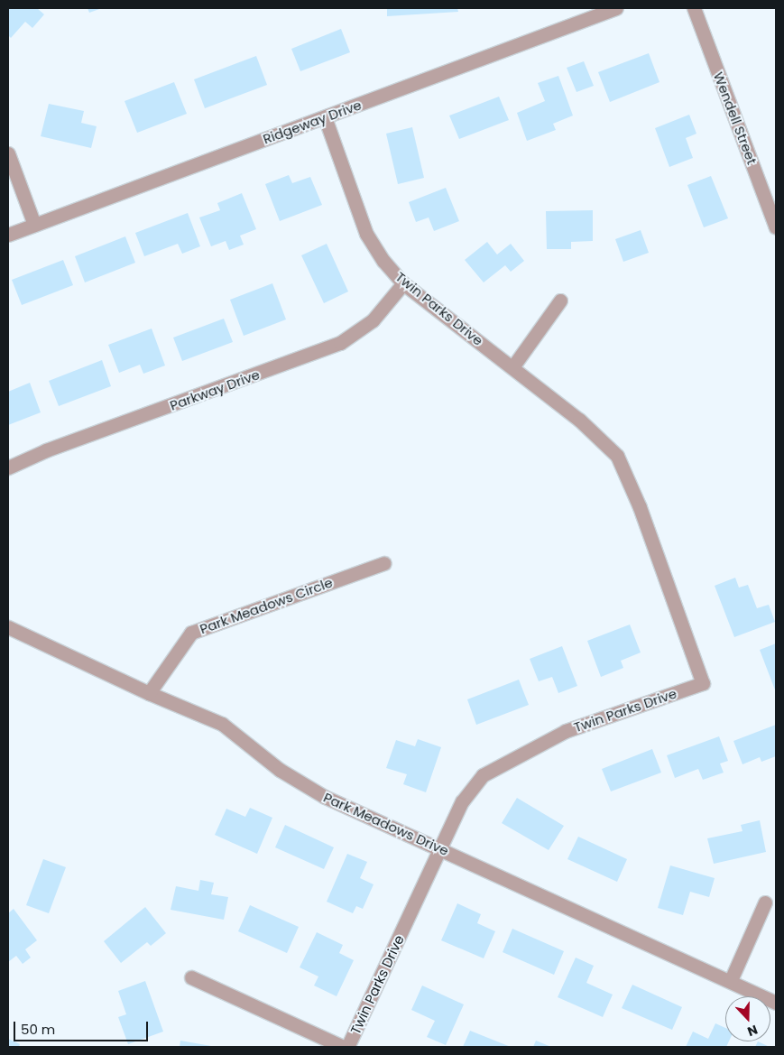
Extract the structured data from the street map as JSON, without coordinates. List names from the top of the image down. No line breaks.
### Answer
{"streets":{"street":["Wendell Street","Ridgeway Drive","Twin Parks Drive","Parkway Drive","Park Meadows Circle","Park Meadows Drive"]},"crossings":[["Ridgeway Drive","Twin Parks Drive"],["Twin Parks Drive","Parkway Drive"],["Twin Parks Drive","Park Meadows Drive"],["Park Meadows Circle","Park Meadows Drive"]],"scale_bar":"50 m","north":"bottom"}
